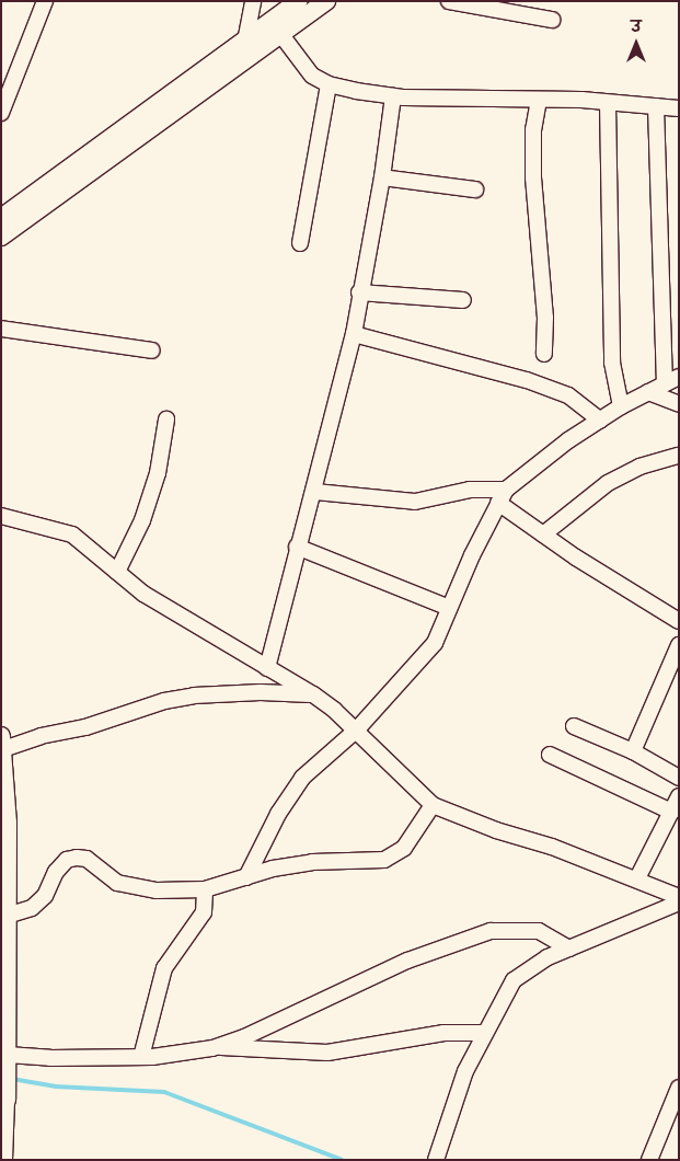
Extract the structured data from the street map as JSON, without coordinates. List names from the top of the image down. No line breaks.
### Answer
{"north":"top"}
